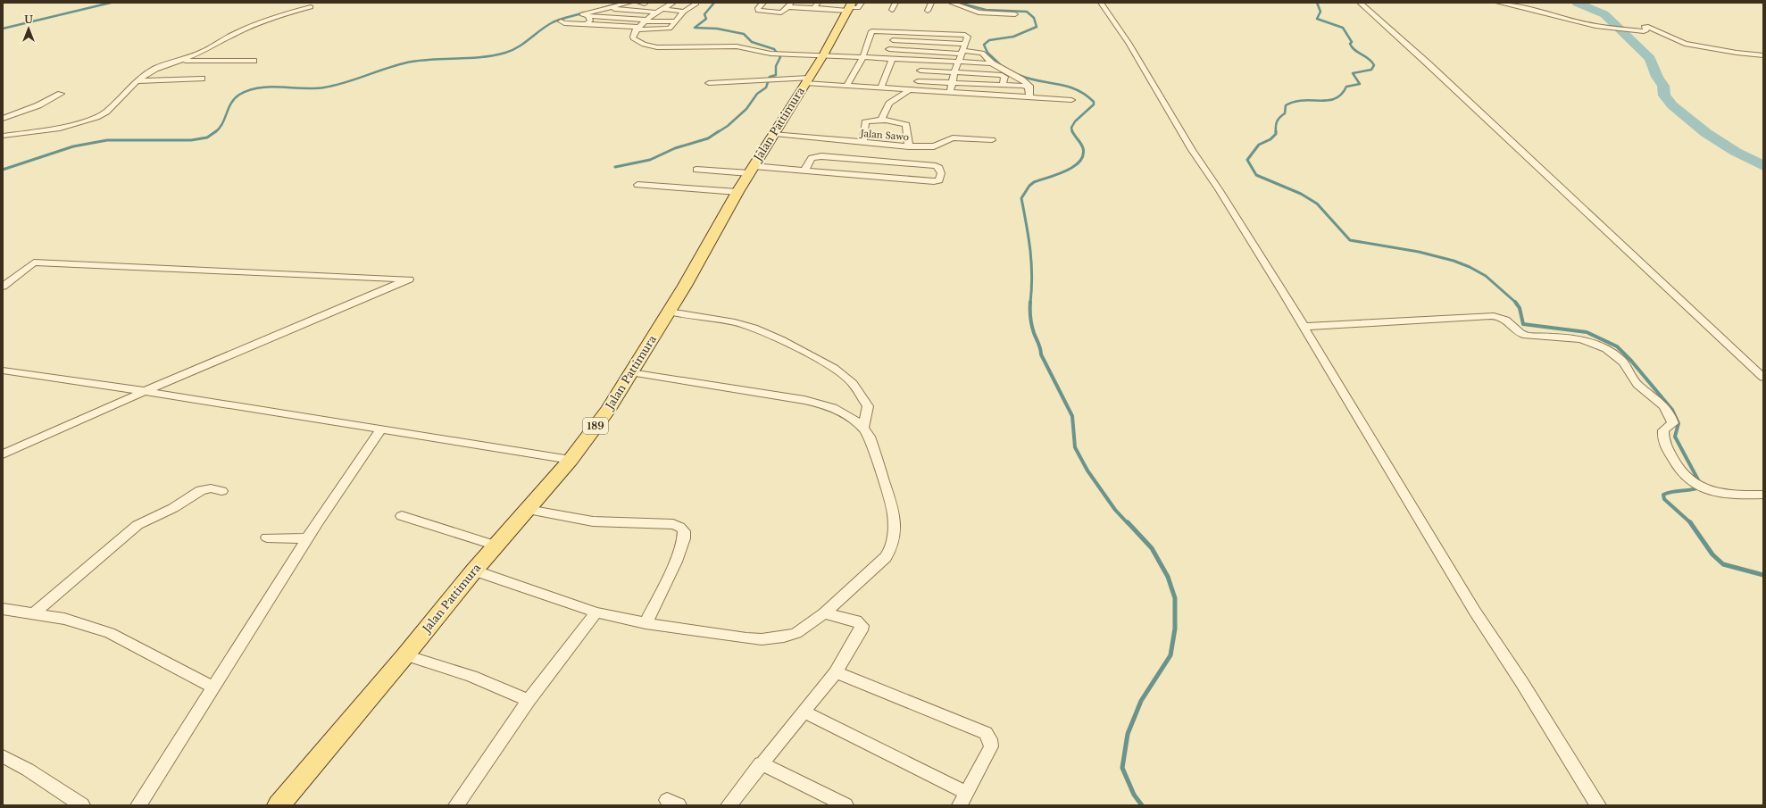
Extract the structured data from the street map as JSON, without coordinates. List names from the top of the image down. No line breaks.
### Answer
{"streets":{"main road":["Jalan Pattimura","189"],"street":["Jalan Sawo"]},"crossings":[["Jalan Pattimura","Jalan Sawo"]],"north":"top"}
